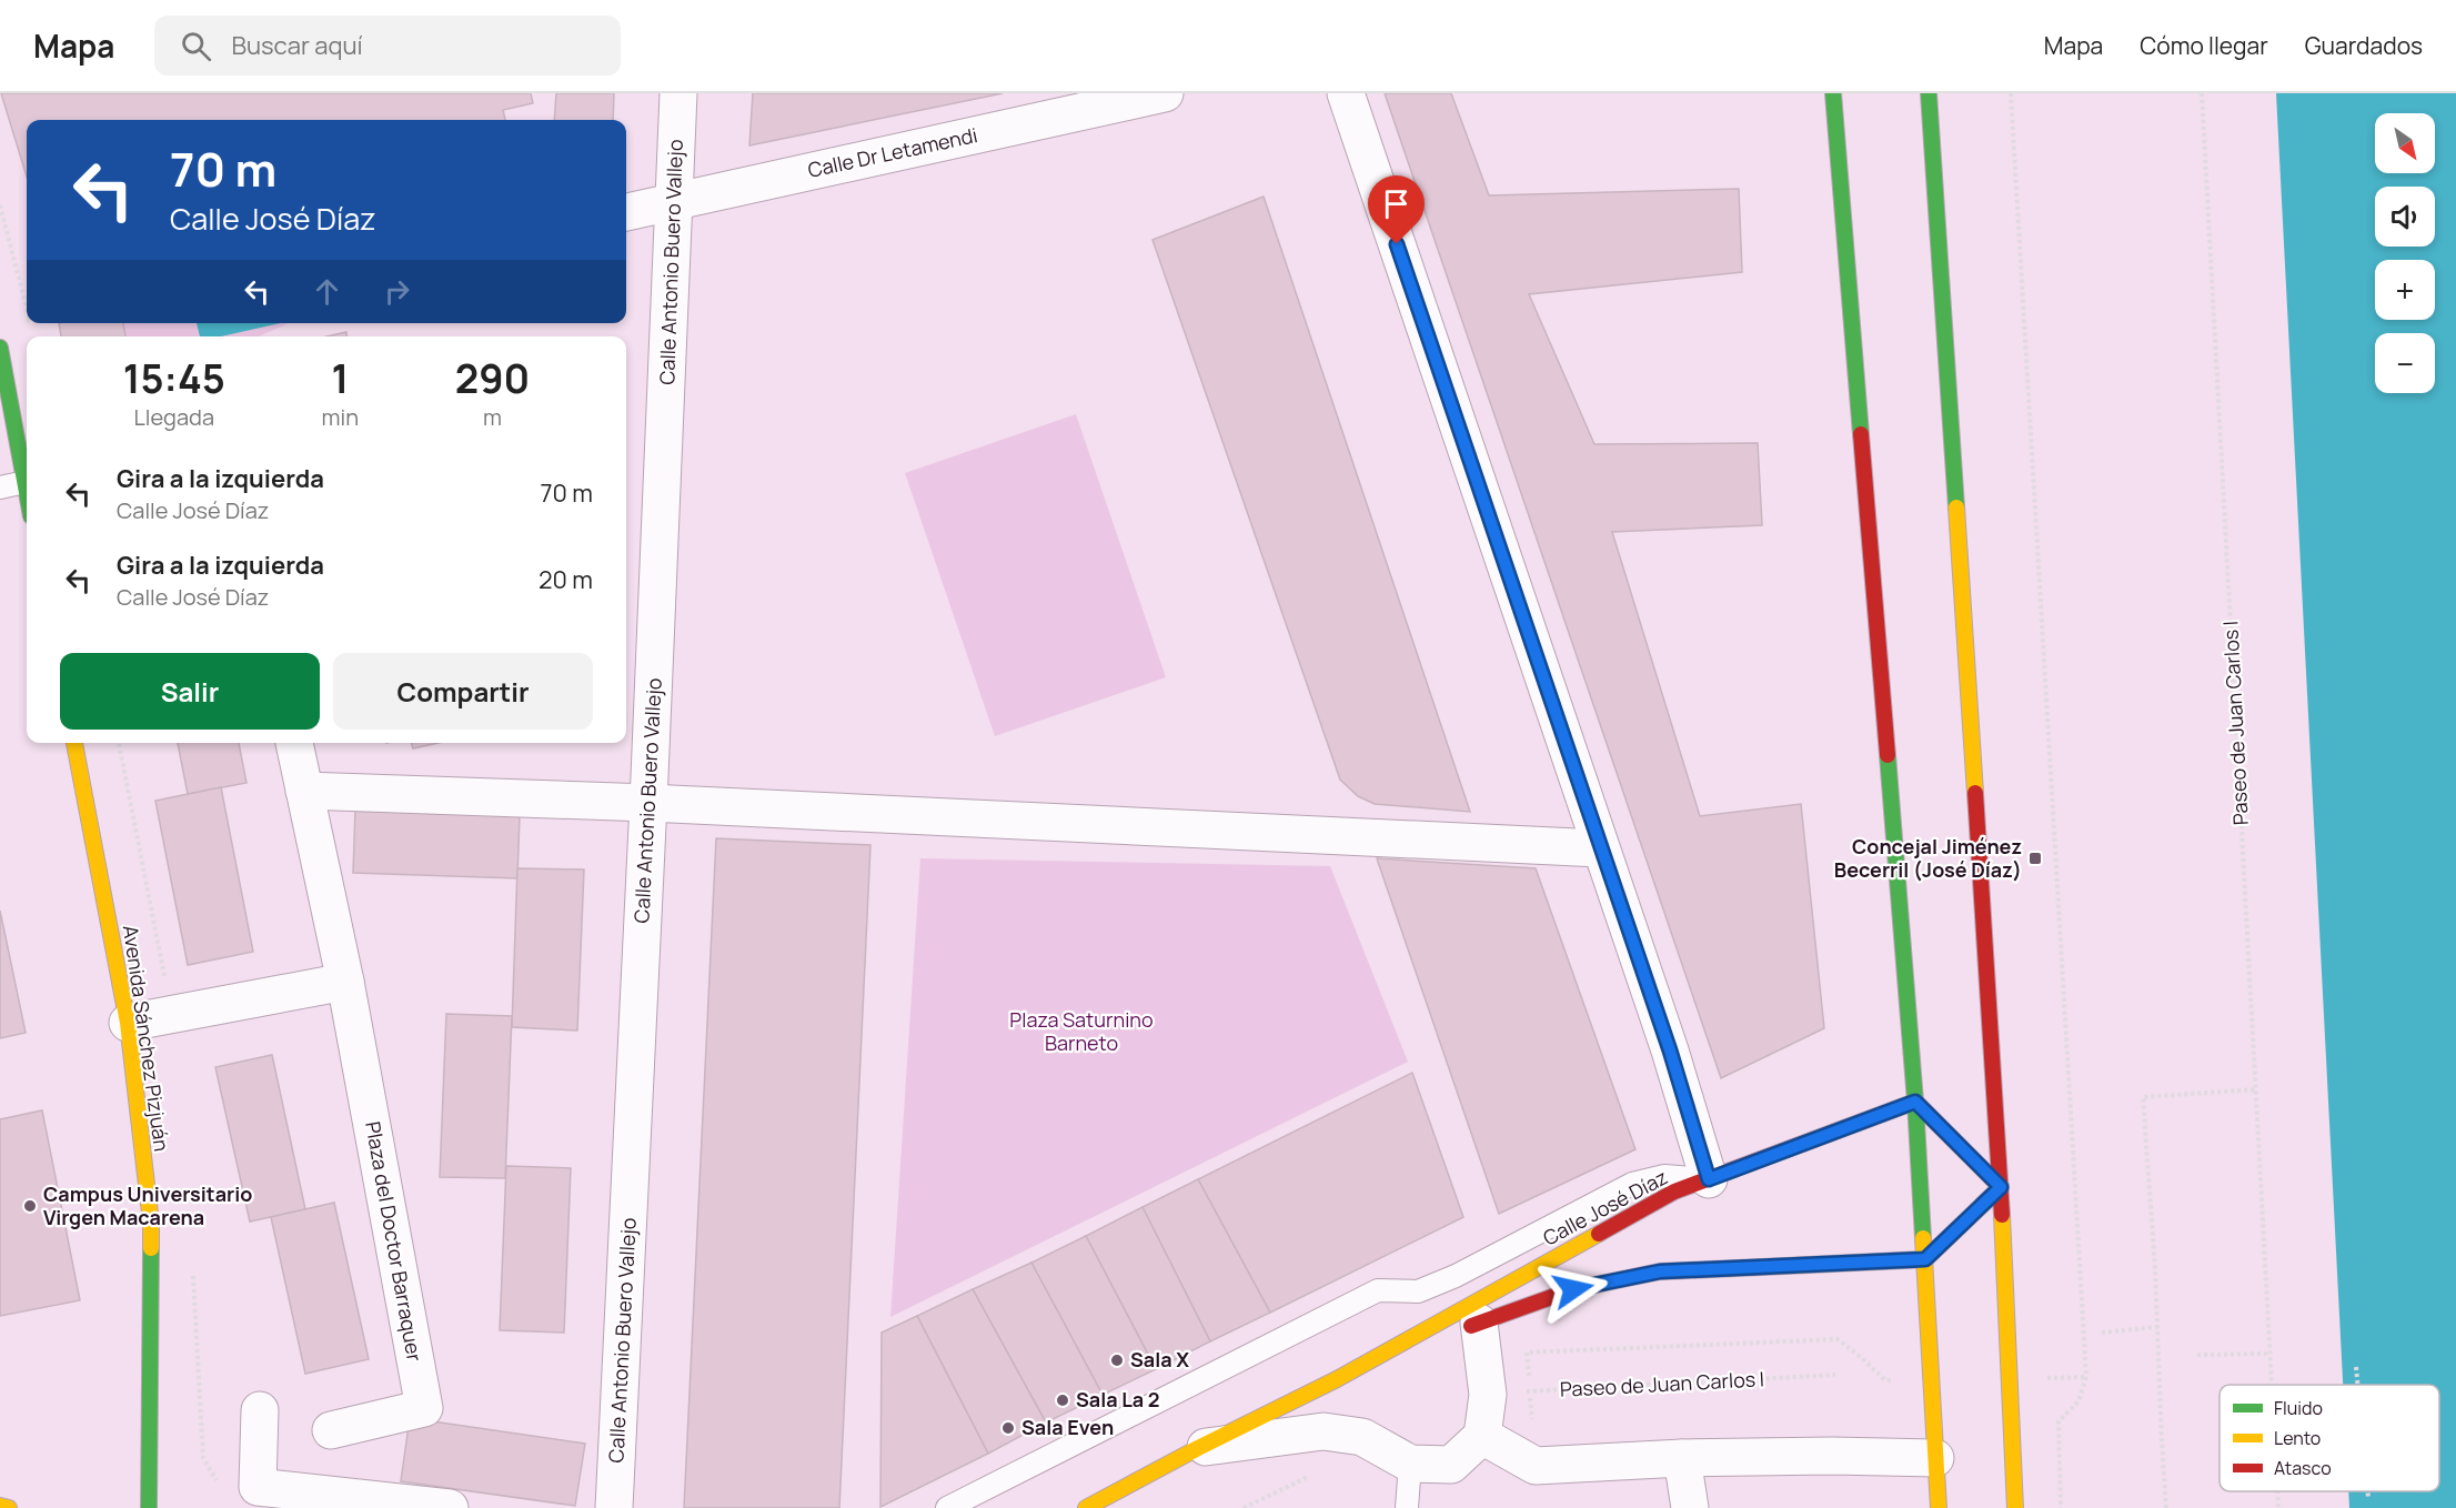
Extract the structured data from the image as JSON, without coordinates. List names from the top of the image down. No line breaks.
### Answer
{"streets":{"main road":["Avenida Sánchez Pizjuán","Calle José Díaz"],"street":["Calle Dr Letamendi","Calle Antonio Buero Vallejo","Plaza del Doctor Barraquer"],"path":["Paseo de Juan Carlos I"]},"crossings":[["Calle Dr Letamendi","Calle Antonio Buero Vallejo"]],"parks":["Plaza Saturnino Barneto"],"places":{"transit":["Concejal Jiménez Becerril (José Díaz)"],"other":["Campus Universitario Virgen Macarena","Sala X","Sala La 2","Sala Even"]},"legend":["Fluido","Lento","Atasco"],"north":"bottom right","page":{"header":"Mapa","search":"Buscar aquí","nav":["Mapa","Cómo llegar","Guardados"],"map_buttons":["+","−"],"turn":["70 m","Calle José Díaz"],"eta":["15:45","Llegada","1","min","290","m"],"list":[{"name":"Gira a la izquierda","note":"Calle José Díaz","value":"70 m"},{"name":"Gira a la izquierda","note":"Calle José Díaz","value":"20 m"}],"buttons":["Salir","Compartir"]}}
